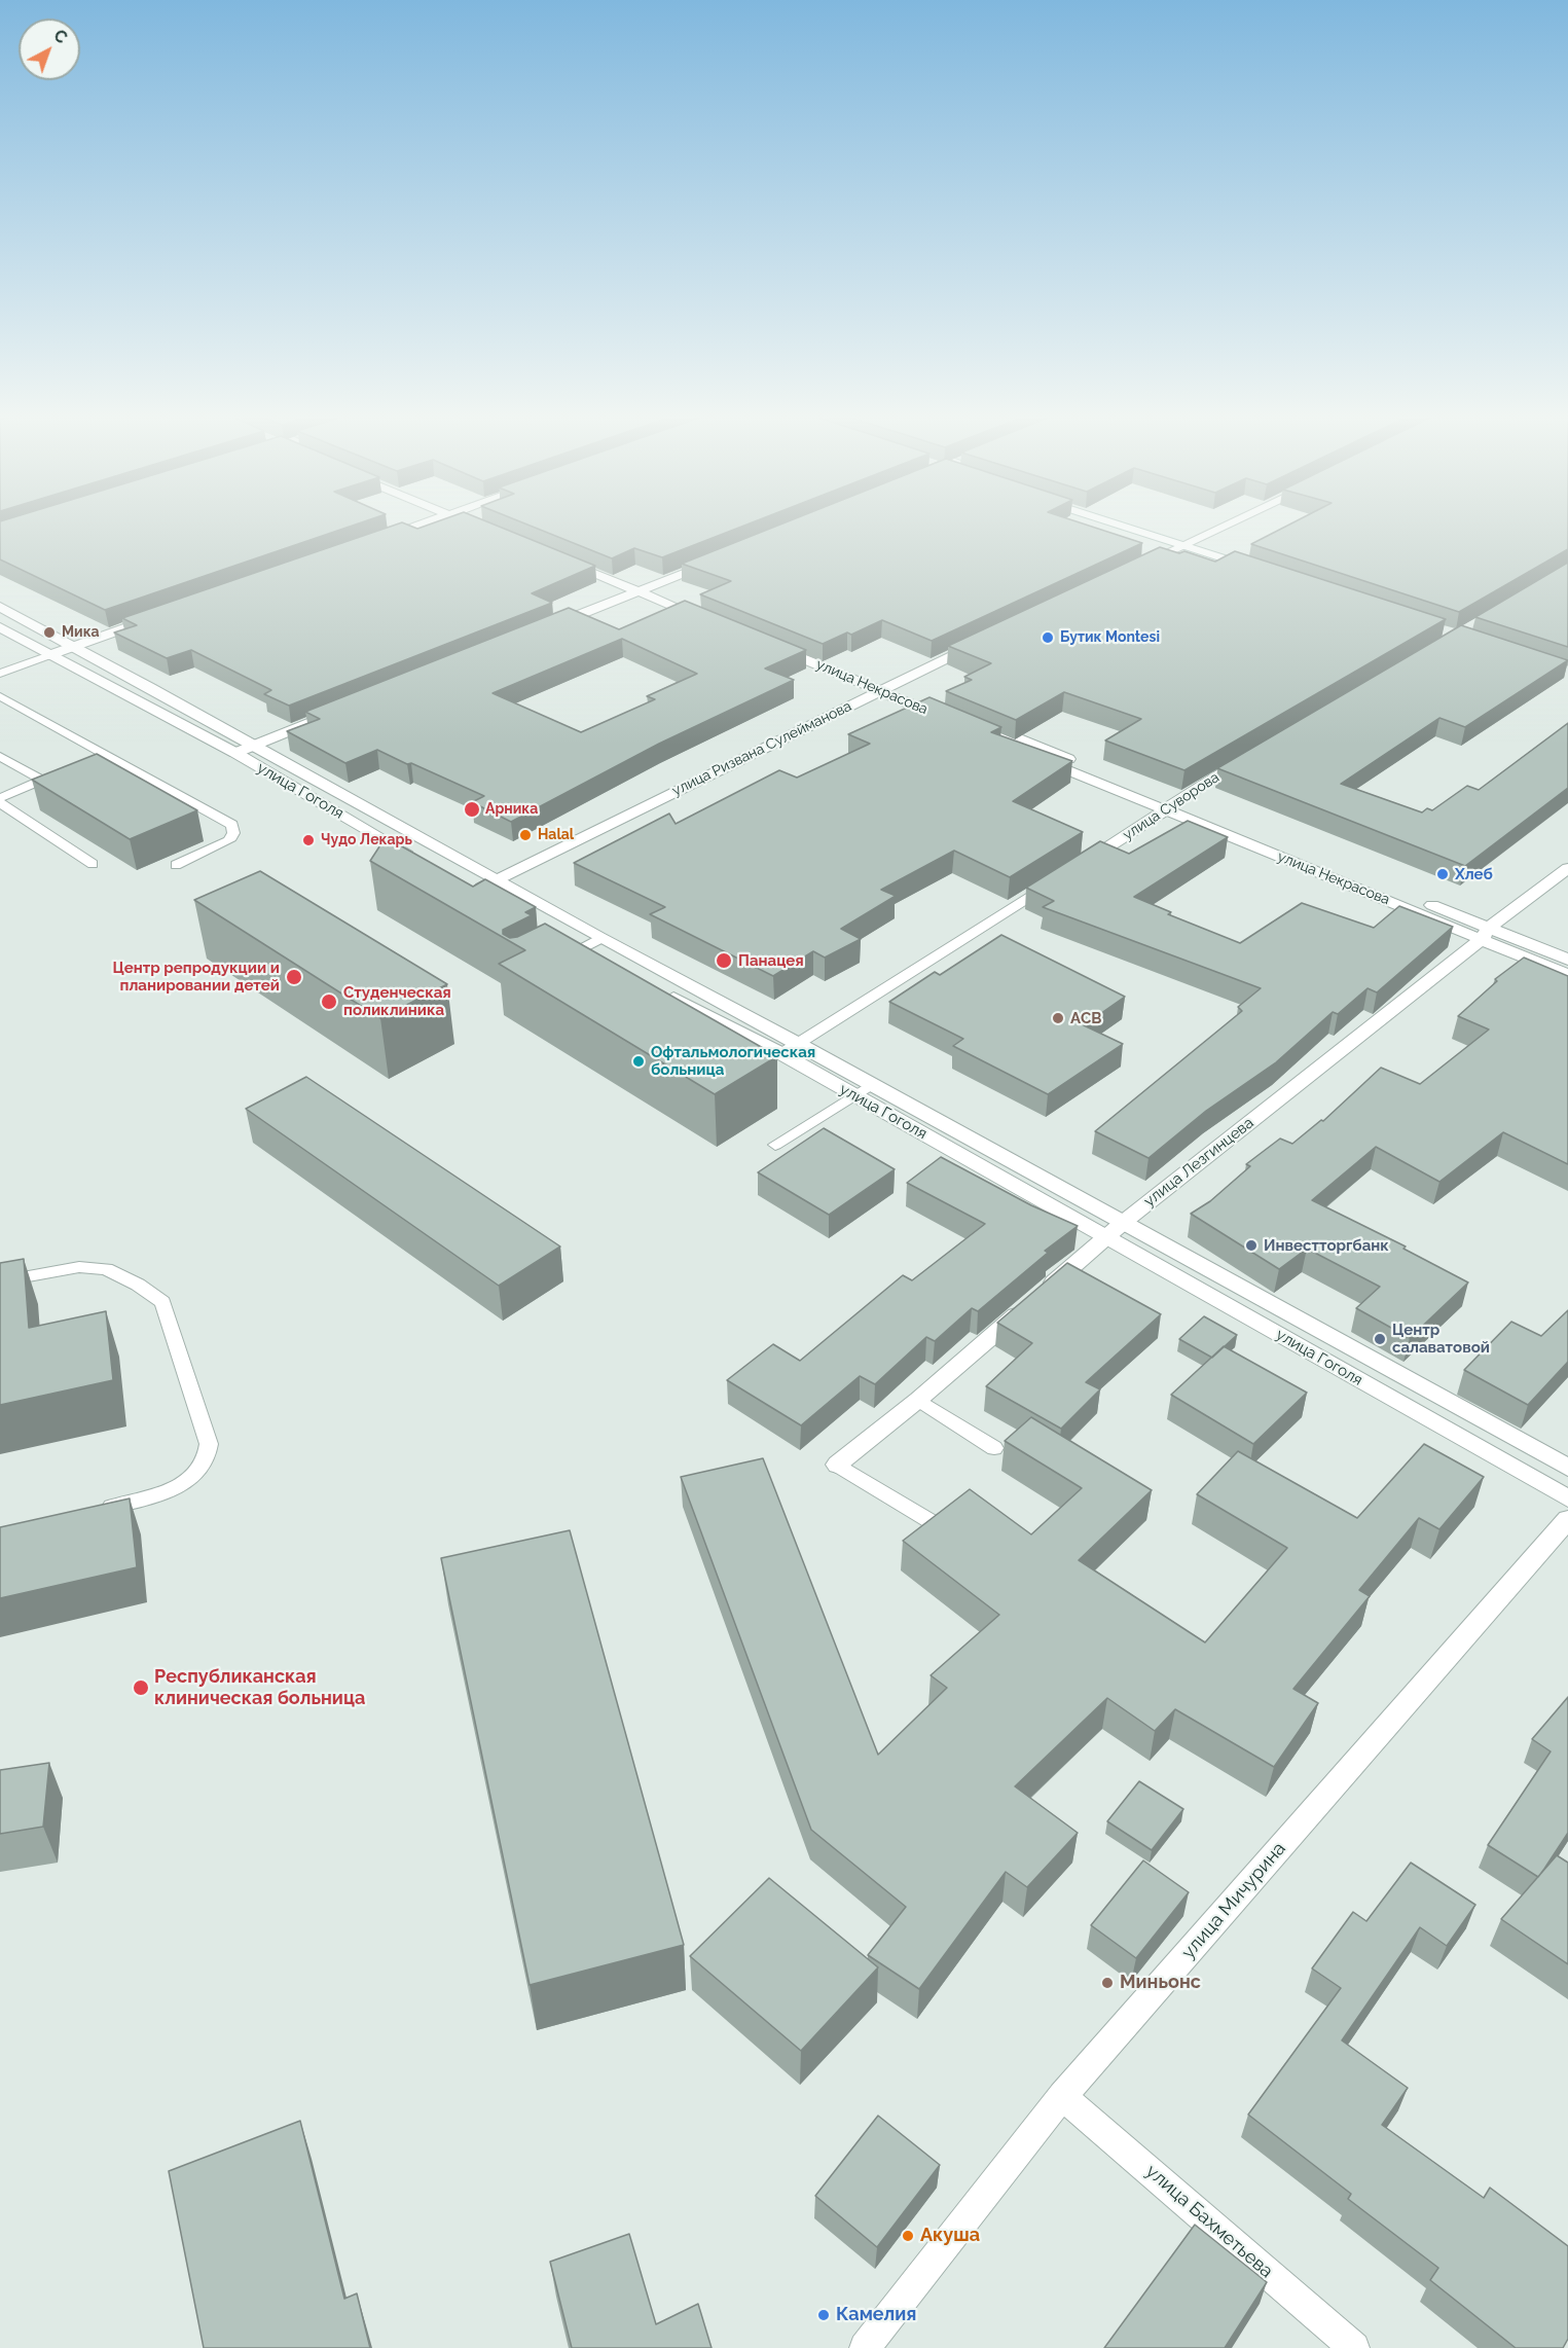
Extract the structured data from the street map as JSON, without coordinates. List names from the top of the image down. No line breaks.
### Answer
{"streets":{"street":["улица Некрасова","улица Ризвана Сулейманова","улица Гоголя","улица Суворова","улица Лезгинцева","улица Мичурина","улица Бахметьева"]},"crossings":[["улица Некрасова","улица Ризвана Сулейманова"],["улица Некрасова","улица Суворова"],["улица Некрасова","улица Лезгинцева"],["улица Ризвана Сулейманова","улица Гоголя"],["улица Гоголя","улица Лезгинцева"],["улица Мичурина","улица Бахметьева"]],"places":["Мика","Бутик Montesi","Арника","Halal","Чудо Лекарь","Хлеб","Панацея","Центр репродукции и планировании детей","Студенческая поликлиника","АCB","Офтальмологическая больница","Инвестторгбанк","Центр салаватовой","Республиканская клиническая больница","Миньонс","Акуша","Камелия"],"north":"top right"}
